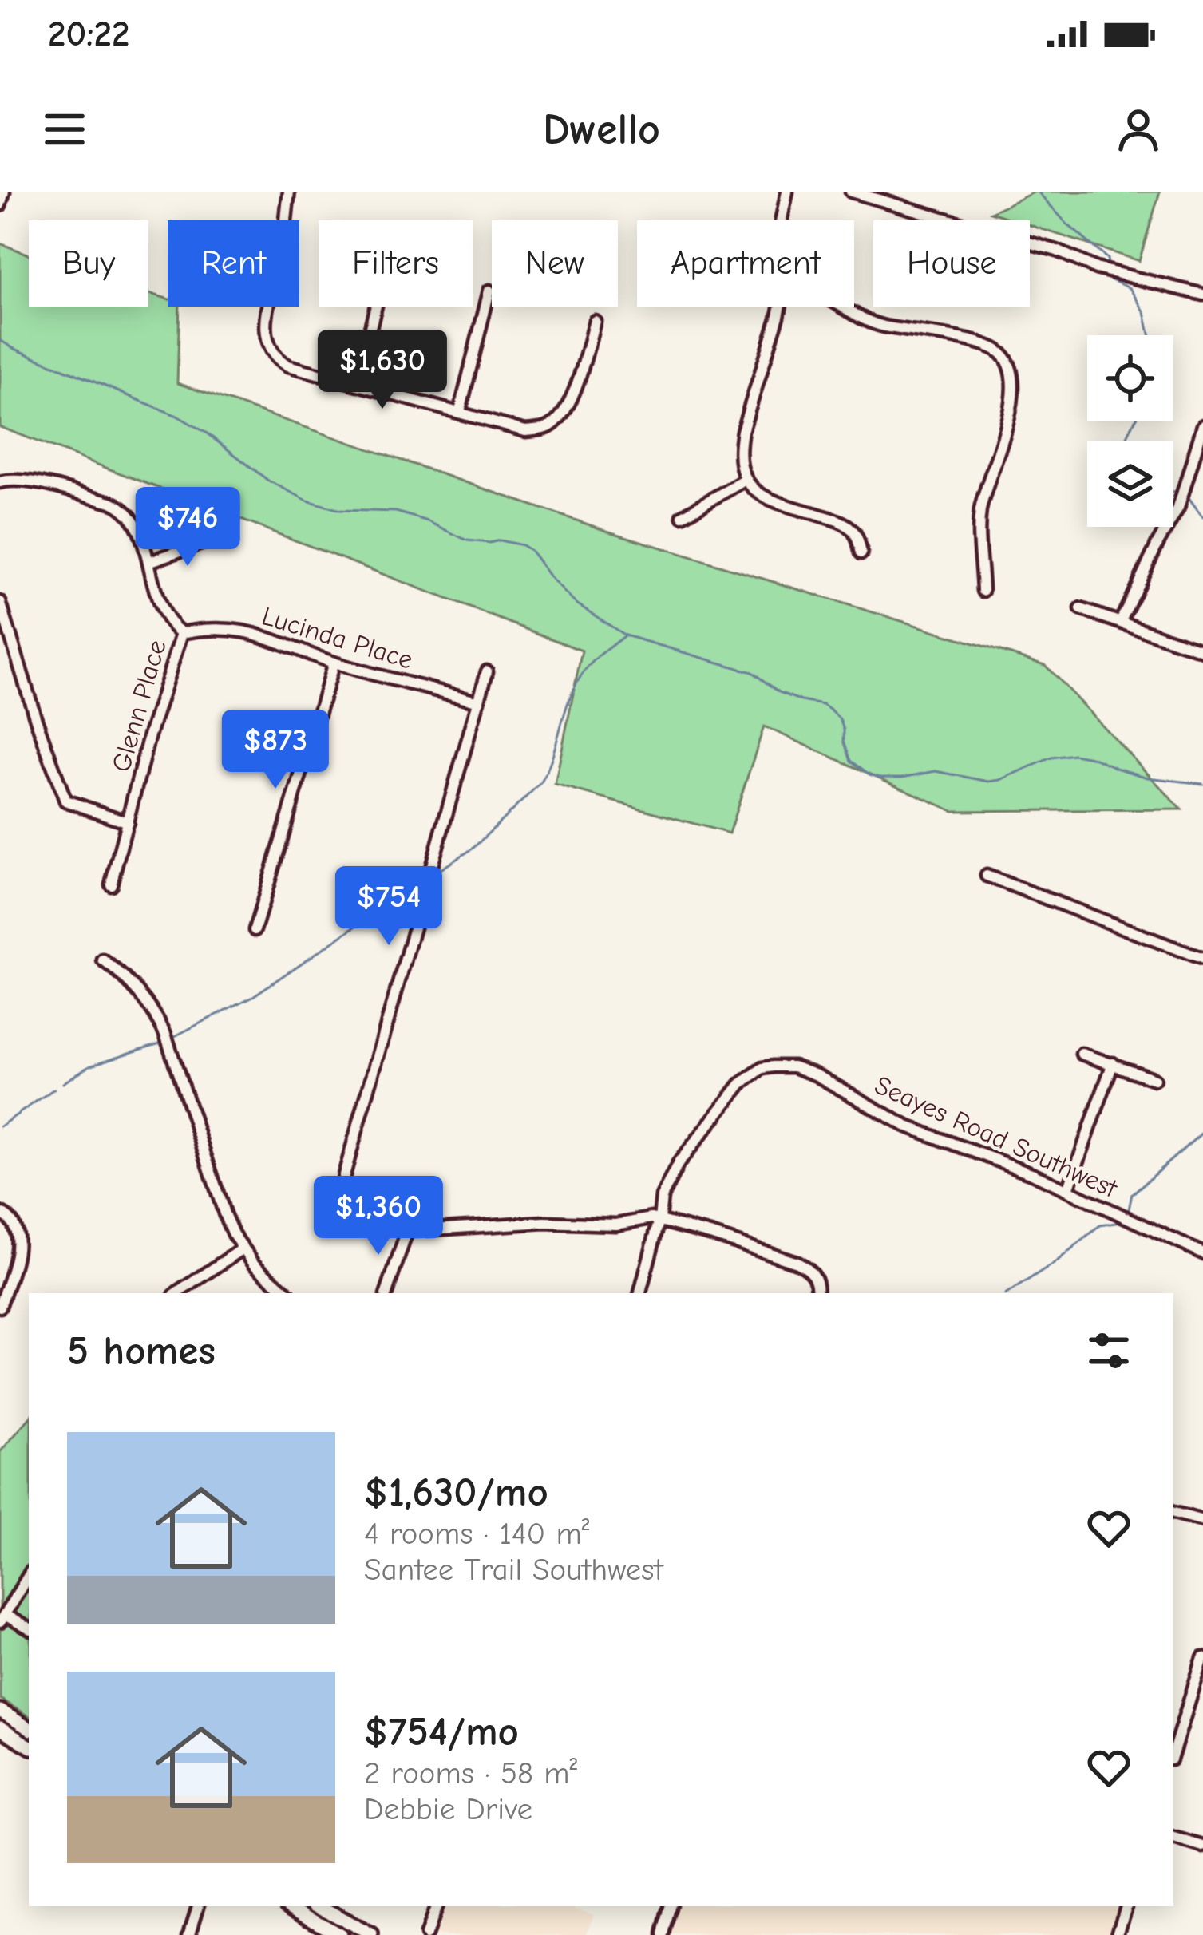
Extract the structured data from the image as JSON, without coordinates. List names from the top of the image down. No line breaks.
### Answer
{"streets":{"street":["Lucinda Place","Glenn Place","Seayes Road Southwest"]},"crossings":[["Lucinda Place","Glenn Place"]],"page":{"status":"20:22","header":"Dwello","chip":["Buy","Rent","Filters","New","Apartment","House"],"price":["$1,630","$746","$873","$754","$1,360"],"heading":"5 homes","list":[{"name":"$1,630/mo","note":"4 rooms · 140 m² · Santee Trail Southwest"},{"name":"$754/mo","note":"2 rooms · 58 m² · Debbie Drive"}]}}
